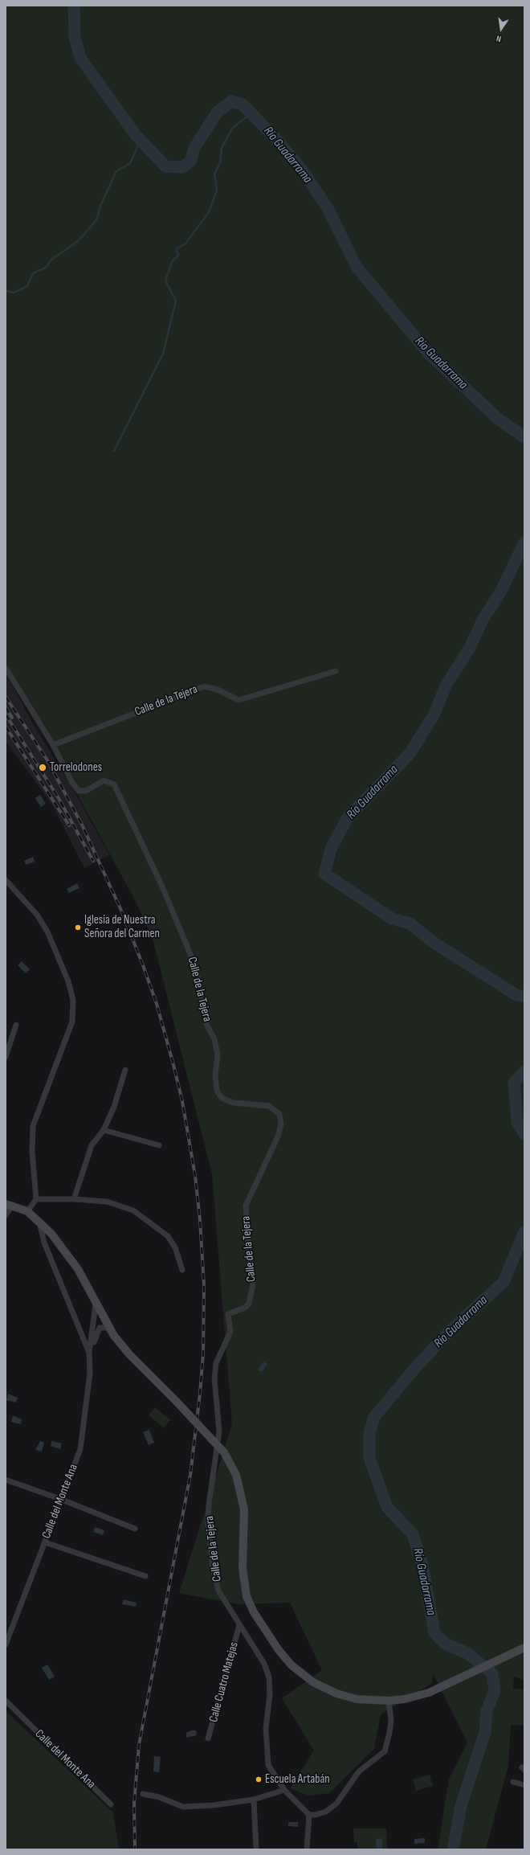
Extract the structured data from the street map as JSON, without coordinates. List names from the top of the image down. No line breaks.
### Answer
{"streets":{"street":["Calle de la Tejera","Calle del Monte Ana","Calle Cuatro Matejas"]},"crossings":[["Calle de la Tejera","Calle Cuatro Matejas"]],"water":["Río Guadarrama"],"places":["Torrelodones","Iglesia de Nuestra Señora del Carmen","Escuela Artabán"],"north":"bottom"}
